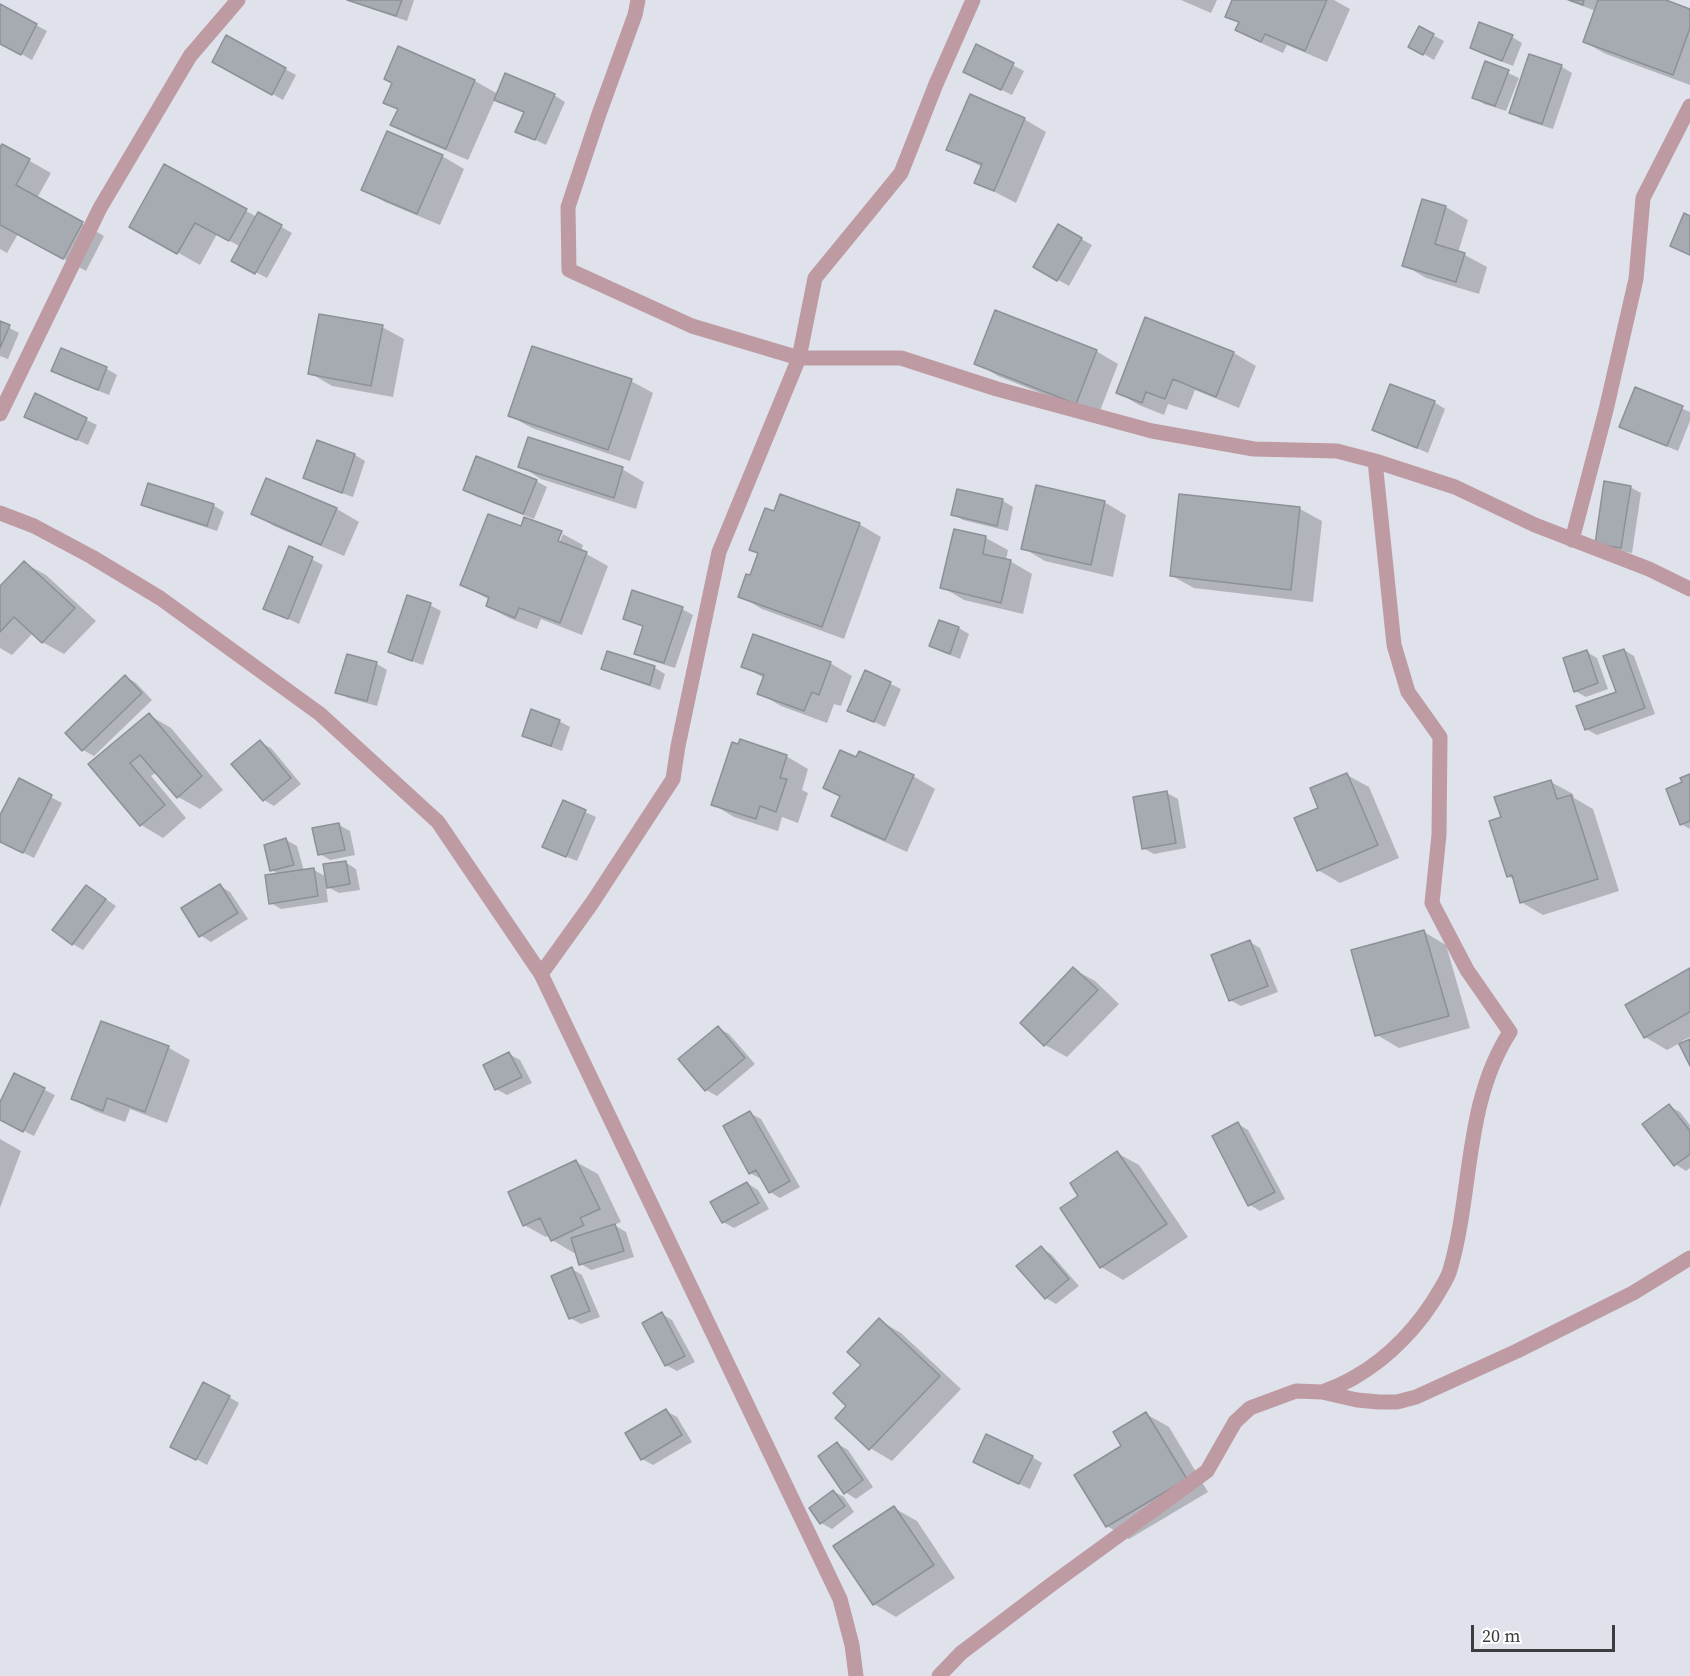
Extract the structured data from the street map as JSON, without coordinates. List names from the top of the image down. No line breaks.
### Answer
{"scale_bar":"20 m"}
